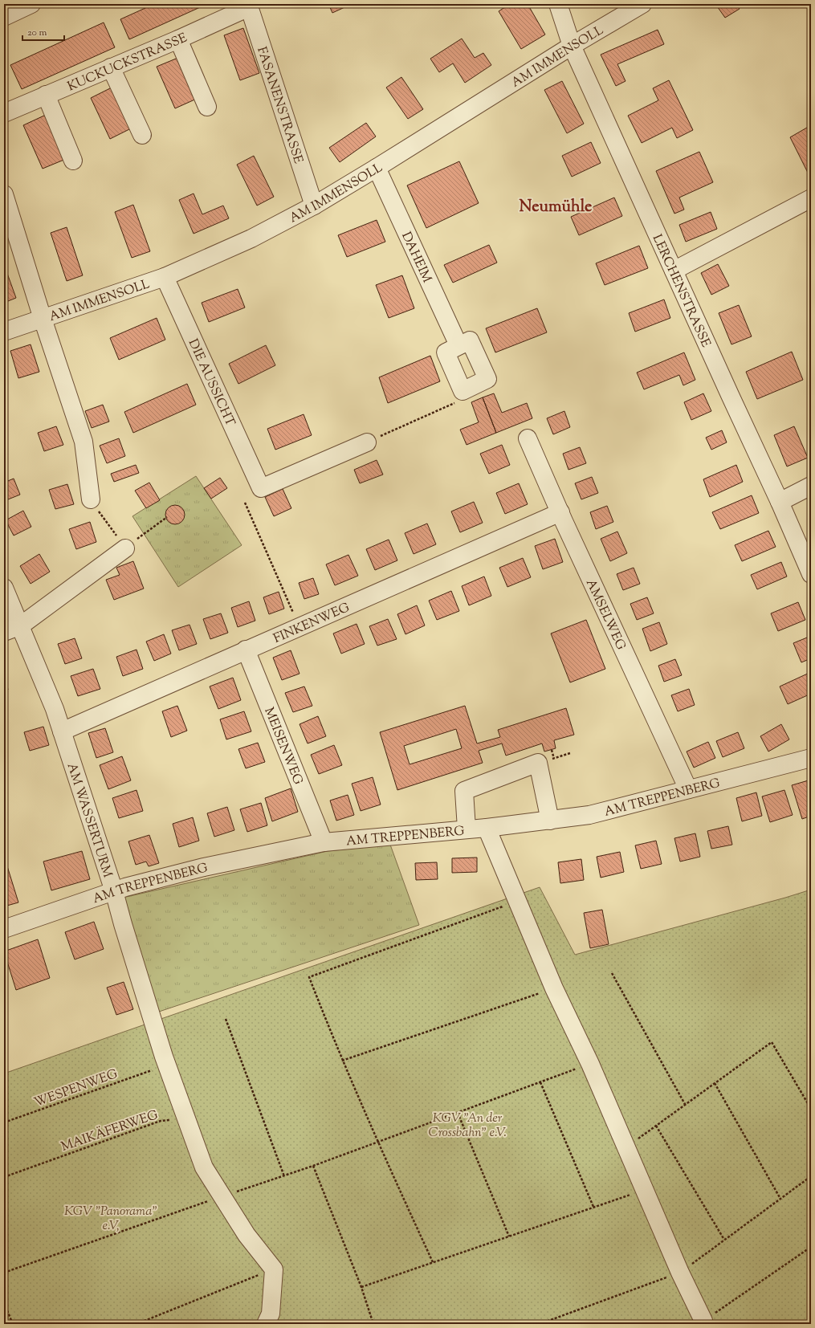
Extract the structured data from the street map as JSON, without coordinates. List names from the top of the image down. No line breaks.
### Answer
{"streets":{"street":["AM IMMENSOLL","KUCKUCKSTRASSE","FASANENSTRASSE","DAHEIM","LERCHENSTRASSE","DIE AUSSICHT","AMSELWEG","FINKENWEG","MEISENWEG","AM TREPPENBERG","AM WASSERTURM"],"path":["WESPENWEG","MAIKÄFERWEG"]},"crossings":[["AM IMMENSOLL","FASANENSTRASSE"],["AM IMMENSOLL","DAHEIM"],["AM IMMENSOLL","LERCHENSTRASSE"],["AM IMMENSOLL","DIE AUSSICHT"],["KUCKUCKSTRASSE","FASANENSTRASSE"],["AMSELWEG","FINKENWEG"],["AMSELWEG","AM TREPPENBERG"],["FINKENWEG","MEISENWEG"],["FINKENWEG","AM WASSERTURM"],["MEISENWEG","AM TREPPENBERG"],["AM TREPPENBERG","AM WASSERTURM"],["AM WASSERTURM","WESPENWEG"]],"districts":["Neumühle"],"parks":["KGV \"An der Crossbahn\" e.V.","KGV \"Panorama\" e.V,"],"scale_bar":"20 m"}
